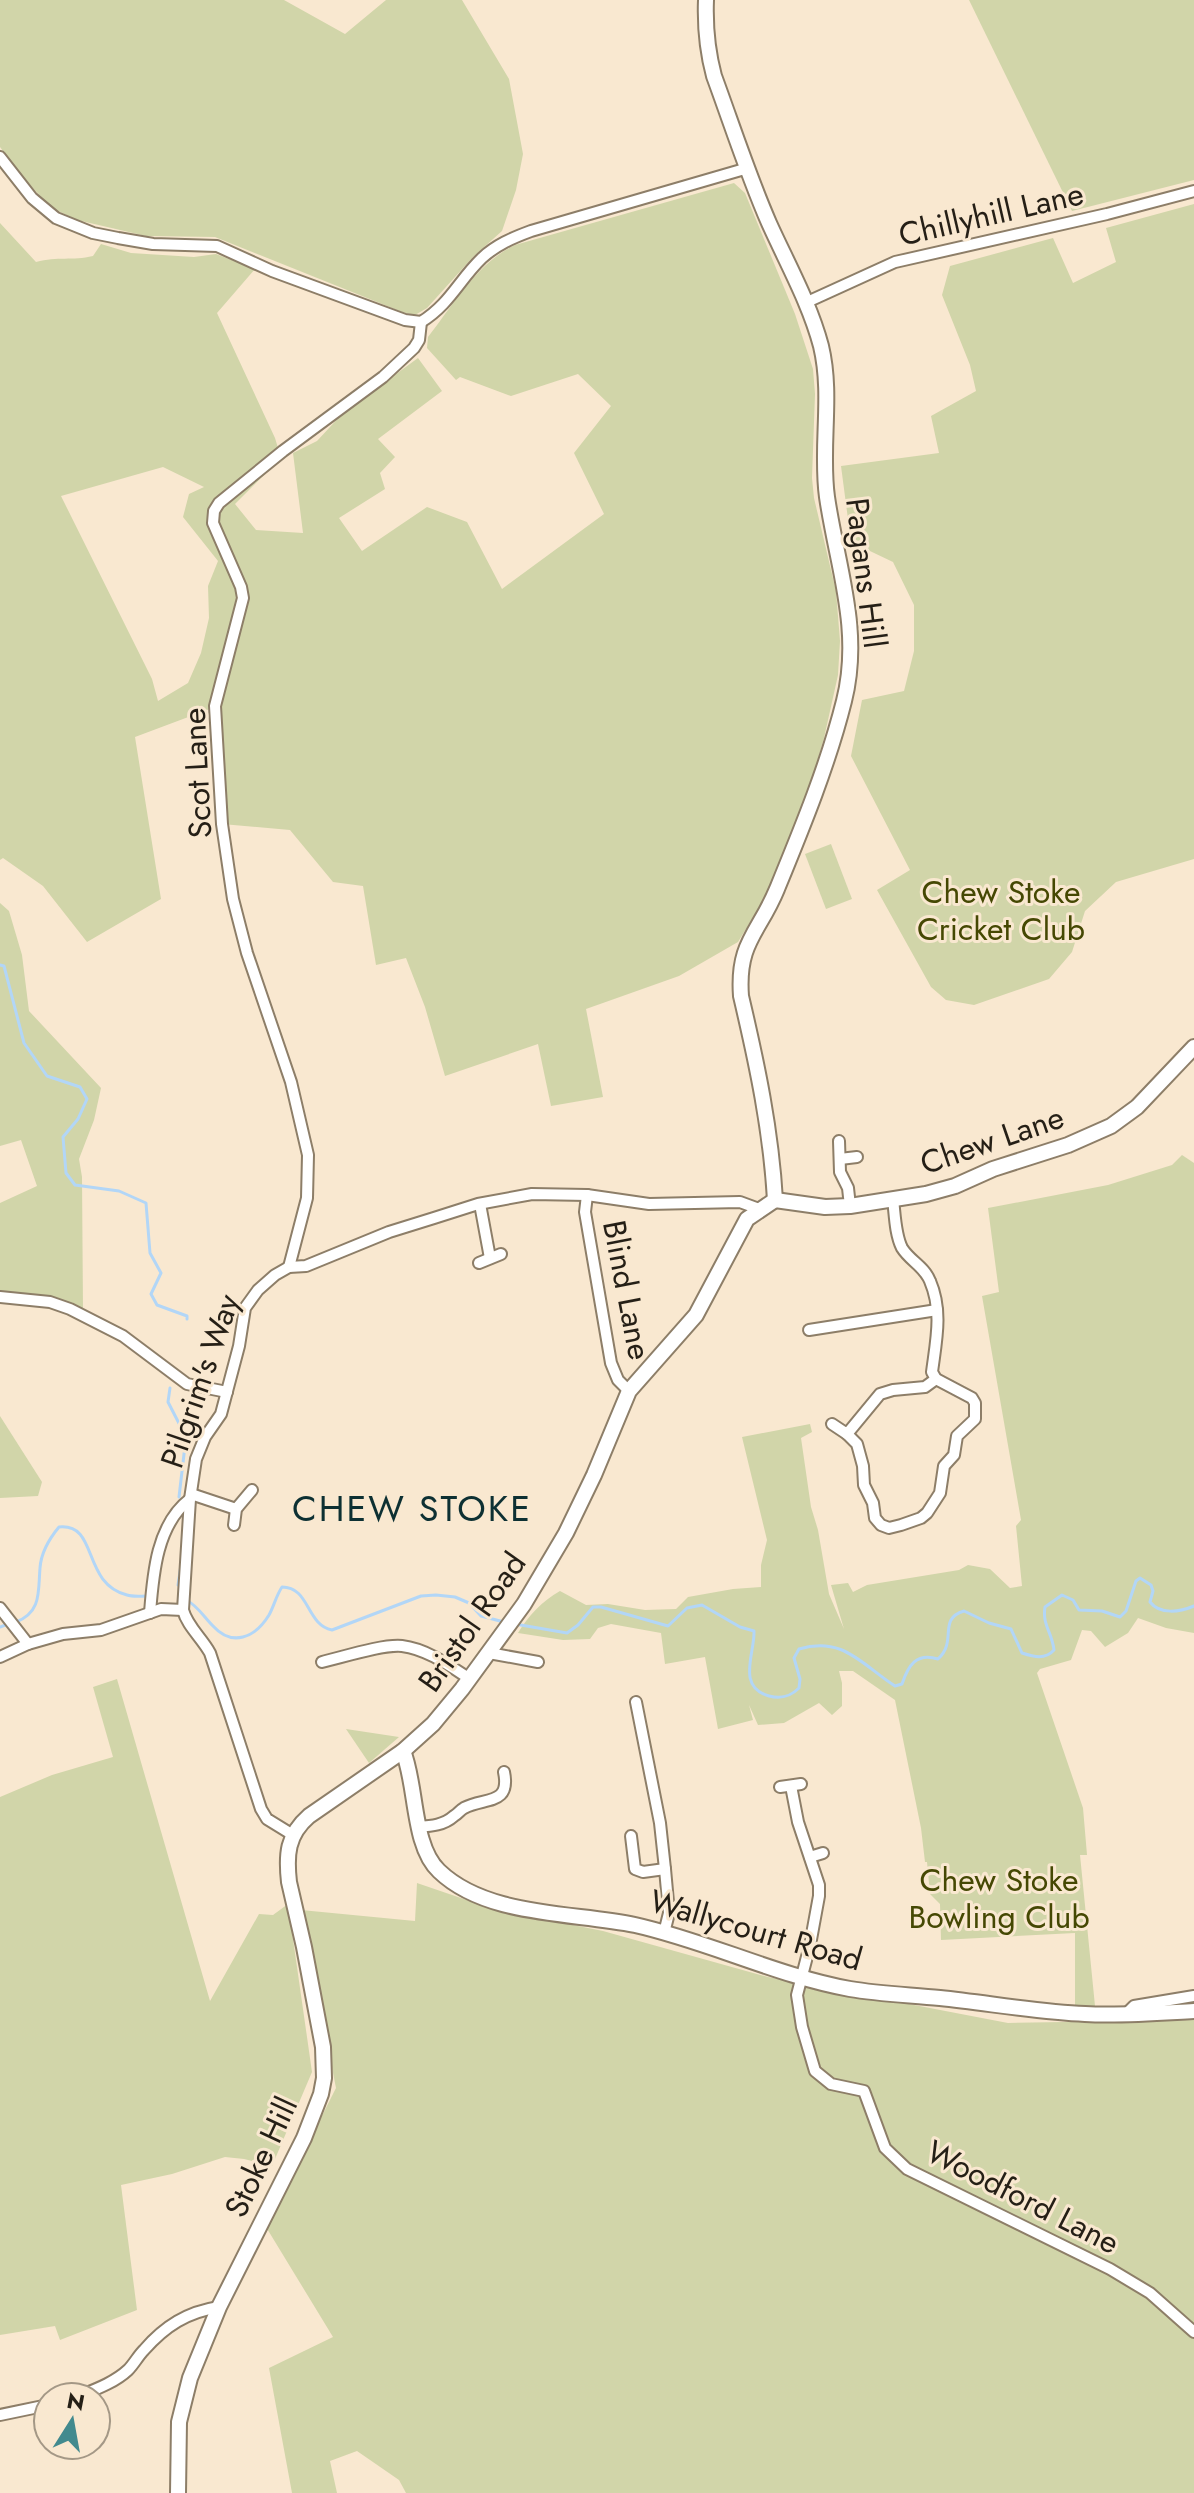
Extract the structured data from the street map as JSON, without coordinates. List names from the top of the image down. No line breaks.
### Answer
{"streets":{"street":["Chillyhill Lane","Pagans Hill","Scot Lane","Chew Lane","Blind Lane","Pilgrim's Way","Bristol Road","Wallycourt Road","Stoke Hill","Woodford Lane"]},"crossings":[["Chillyhill Lane","Pagans Hill"],["Pagans Hill","Chew Lane"],["Pagans Hill","Bristol Road"],["Scot Lane","Pilgrim's Way"],["Chew Lane","Bristol Road"],["Blind Lane","Pilgrim's Way"],["Blind Lane","Bristol Road"],["Pilgrim's Way","Bristol Road"],["Bristol Road","Wallycourt Road"],["Bristol Road","Stoke Hill"],["Wallycourt Road","Woodford Lane"]],"districts":["CHEW STOKE"],"parks":["Chew Stoke Cricket Club","Chew Stoke Bowling Club"],"north":"top"}
